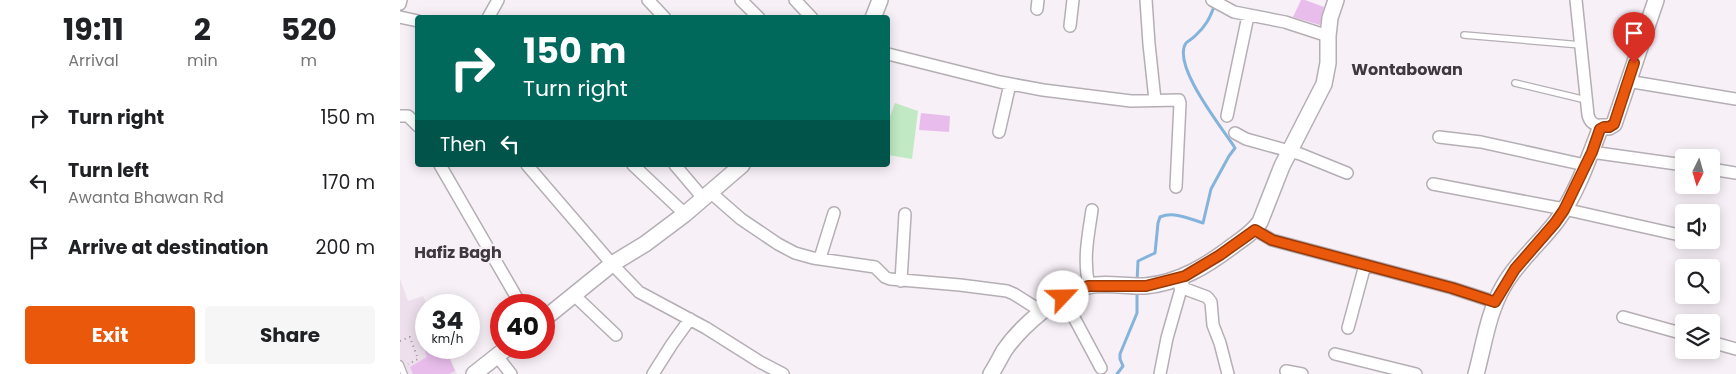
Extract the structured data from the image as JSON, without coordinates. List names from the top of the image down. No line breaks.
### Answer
{"districts":["Wontabowan","Hafiz Bagh"],"north":"bottom","page":{"eta":["19:11","Arrival","2","min","520","m"],"turn":["150 m","Turn right"],"list":[{"name":"Turn right","value":"150 m"},{"name":"Turn left","note":"Awanta Bhawan Rd","value":"170 m"},{"name":"Arrive at destination","value":"200 m"}],"then":"Then","speed":"34 km/h","limit":"40","buttons":["Exit","Share"]}}
